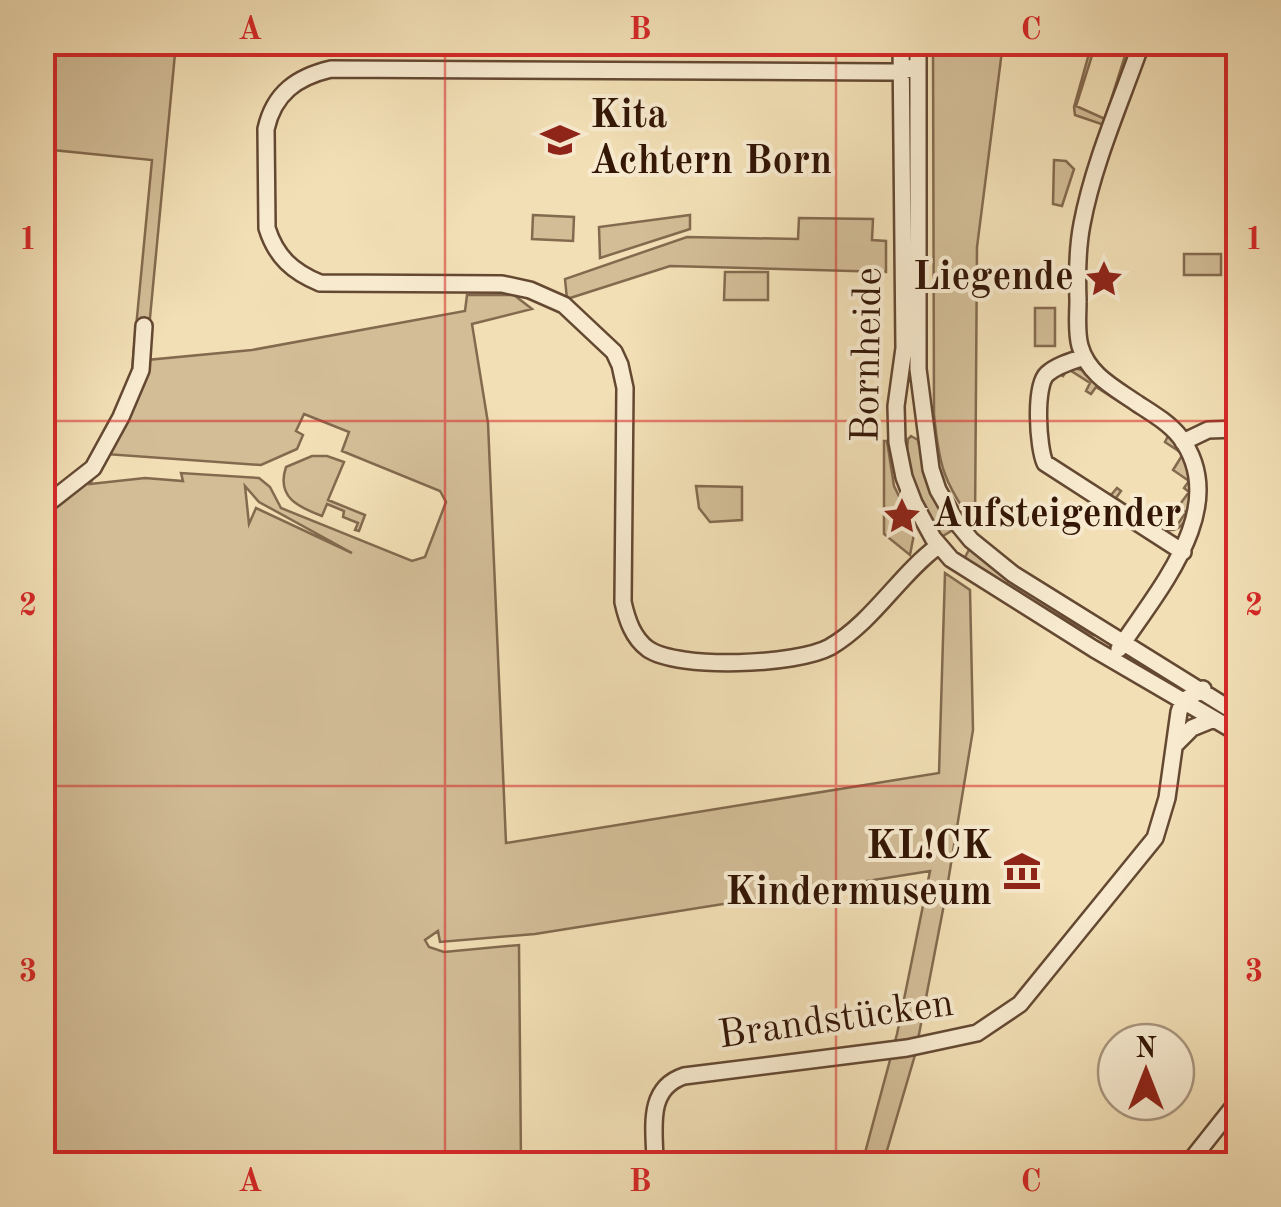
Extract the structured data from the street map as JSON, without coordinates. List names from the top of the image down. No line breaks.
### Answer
{"streets":{"street":["Bornheide","Brandstücken"]},"crossings":[["Bornheide","Brandstücken"]],"places":{"school or university":["Kita Achtern Born"],"place":["Liegende","Aufsteigender"],"museum":["KL!CK Kindermuseum"]},"north":"top","grid":{"columns":["A","B","C"],"rows":["1","2","3"]}}
